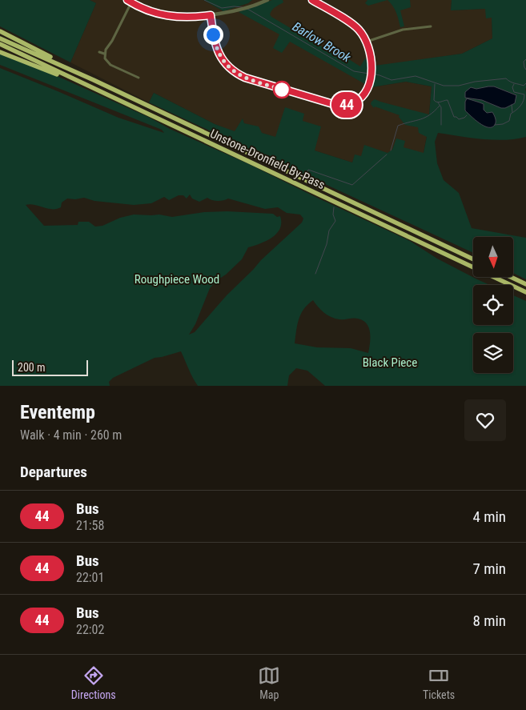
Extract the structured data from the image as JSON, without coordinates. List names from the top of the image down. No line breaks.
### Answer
{"streets":{"highway":["Unstone-Dronfield By-Pass"]},"water":["Barlow Brook"],"parks":["Roughpiece Wood","Black Piece"],"lines":["bus line 44"],"scale_bar":"200 m","north":"bottom","page":{"on_map":"44","scale":"200 m","heading":[["Eventemp","Walk · 4 min · 260 m"],"Departures"],"list":[{"mark":"44","name":"Bus","note":"21:58","value":"4 min"},{"mark":"44","name":"Bus","note":"22:01","value":"7 min"},{"mark":"44","name":"Bus","note":"22:02","value":"8 min"}],"tabs":["Directions","Map","Tickets"]}}
